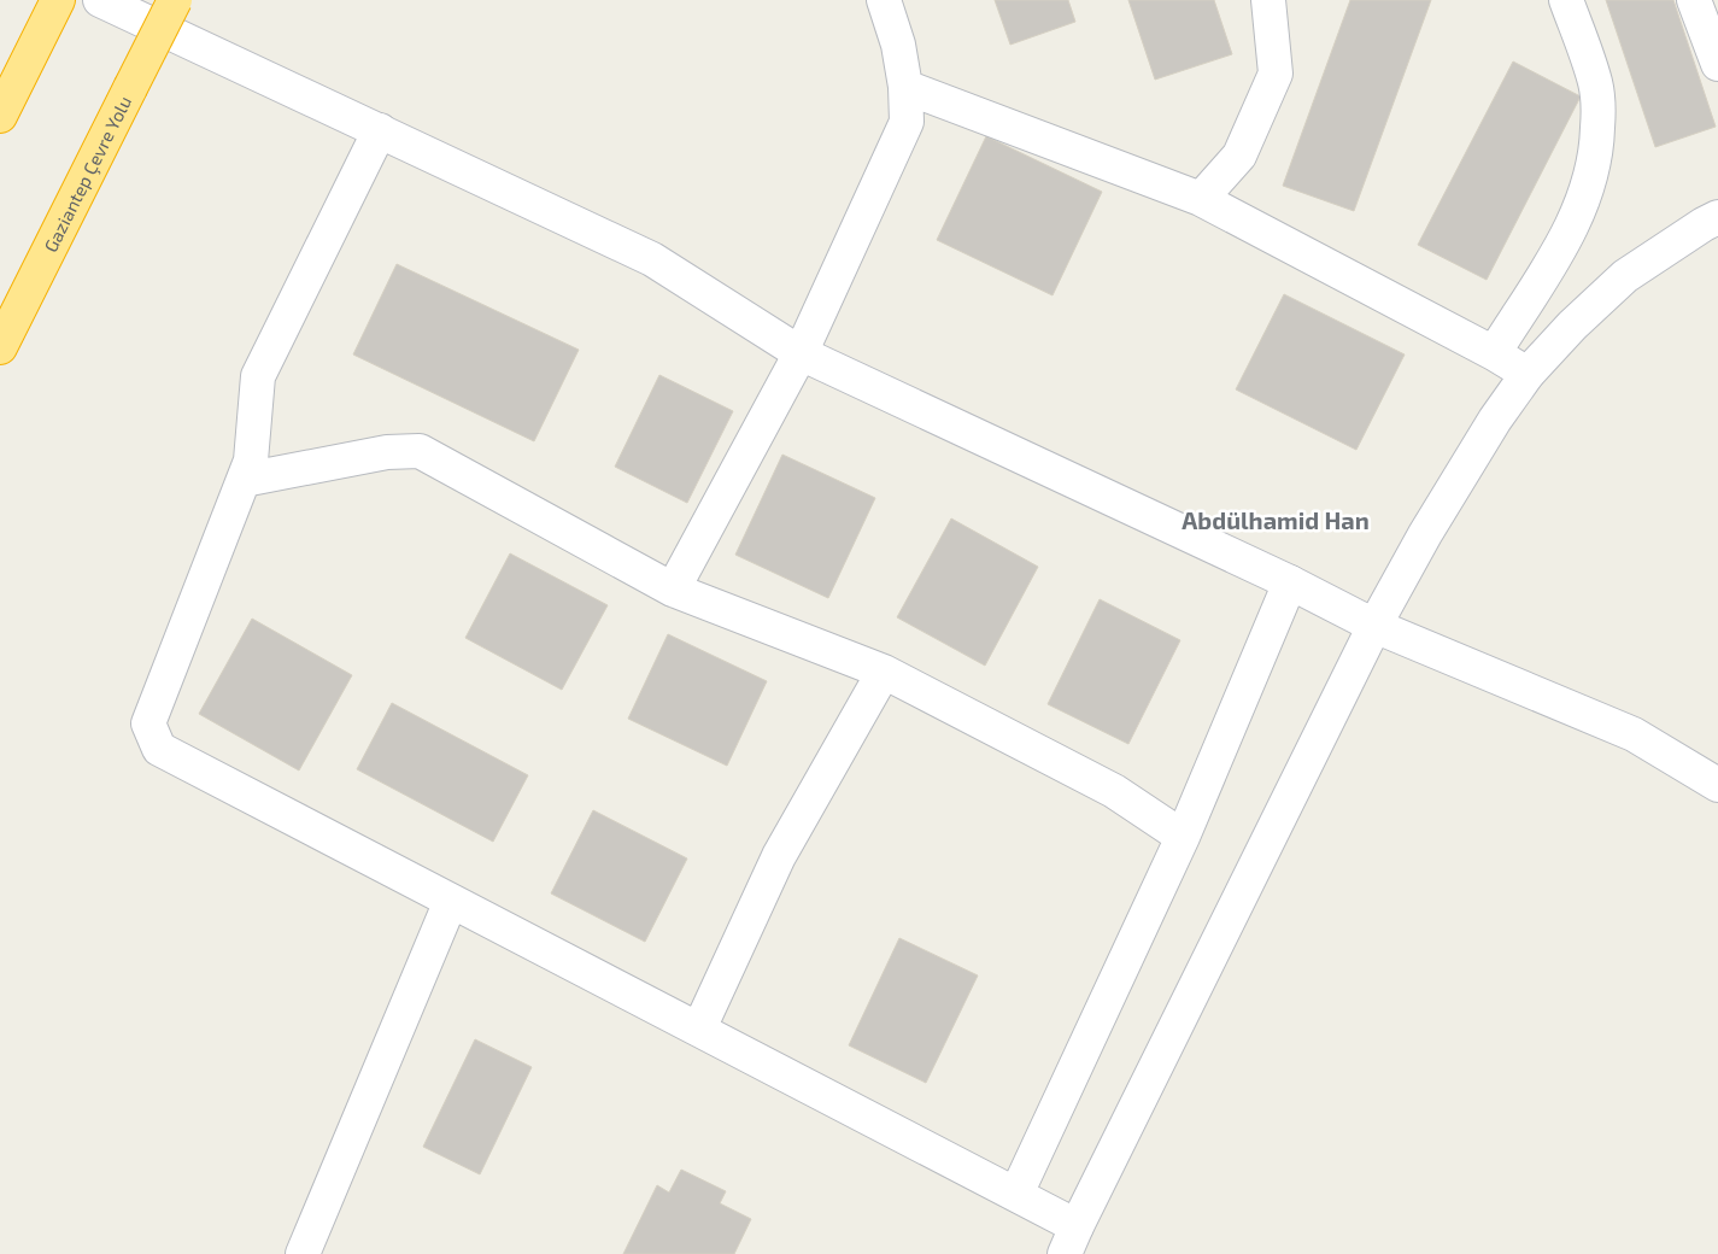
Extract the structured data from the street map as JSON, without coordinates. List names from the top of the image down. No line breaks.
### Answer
{"streets":{"highway":["Gaziantep Çevre Yolu"]},"districts":["Abdülhamid Han"]}
